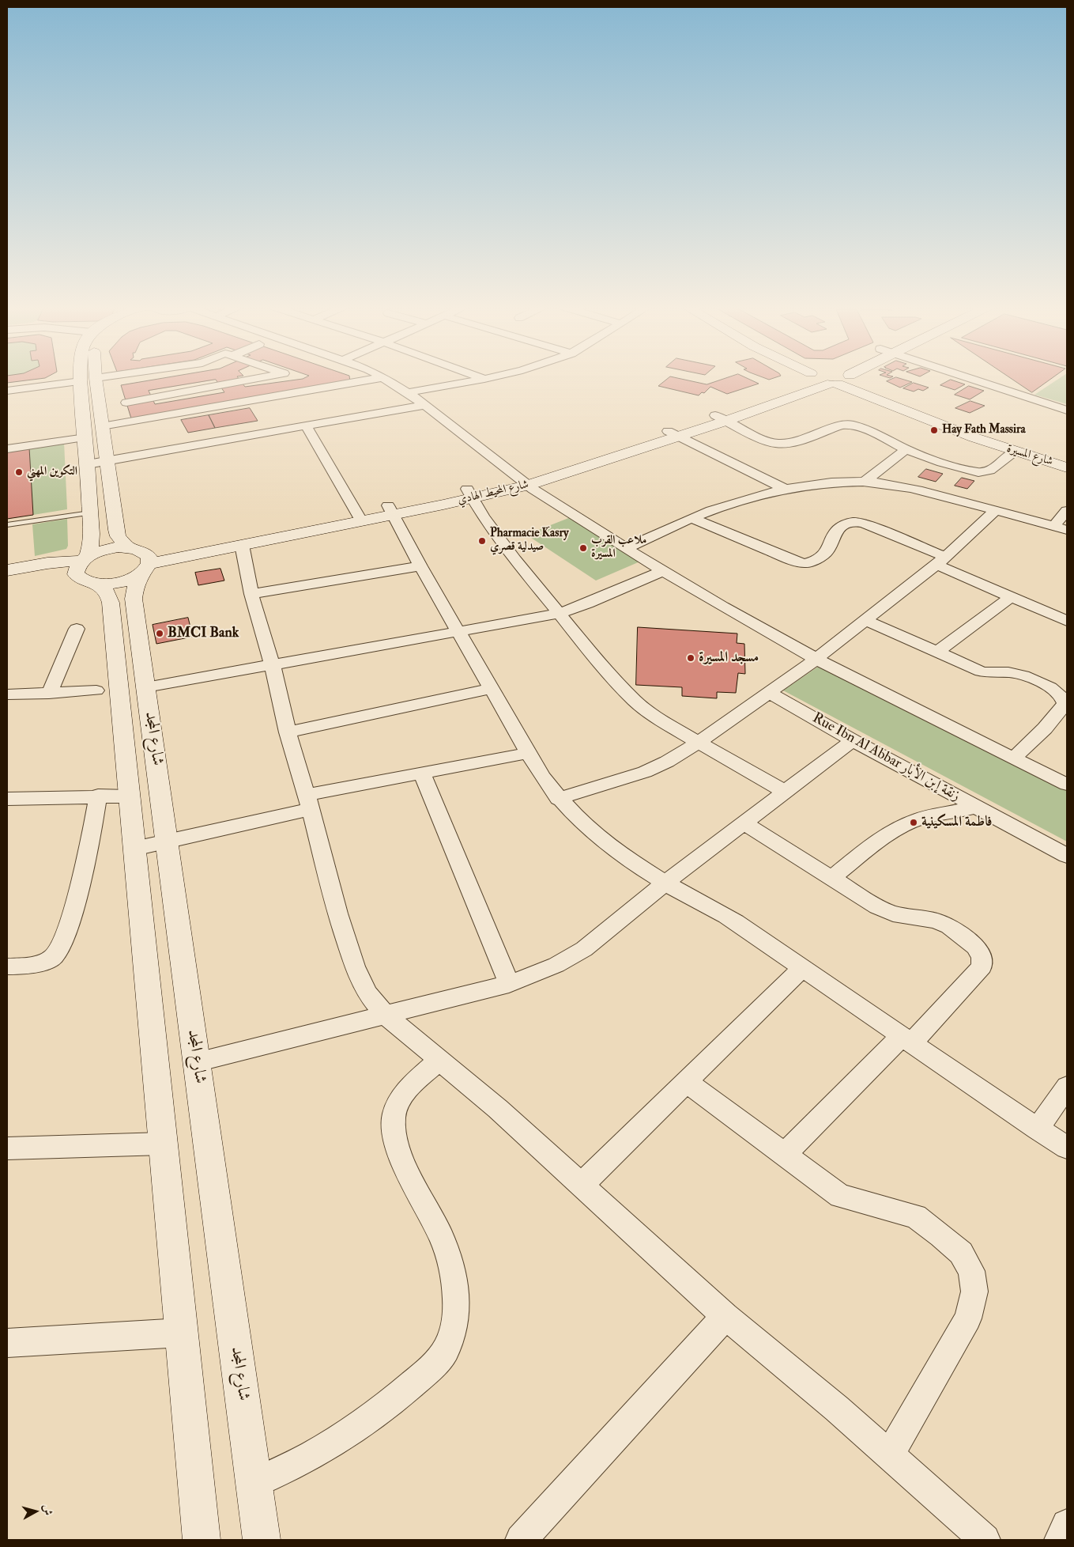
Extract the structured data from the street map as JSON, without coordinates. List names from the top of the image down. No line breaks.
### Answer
{"streets":{"main road":["شارع المسيرة","شارع المحيط الهادي","شارع المجد"],"street":["Rue Ibn Al Abbar زنقة إبن الأبار"]},"crossings":[["شارع المحيط الهادي","شارع المجد"]],"places":["Hay Fath Massira","التكوين المهني","Pharmacie Kasry صيدلية قصري","ملاعب القرب المسيرة","BMCI Bank","مسجد المسيرة","فاطمة المسكينية"],"north":"right"}
